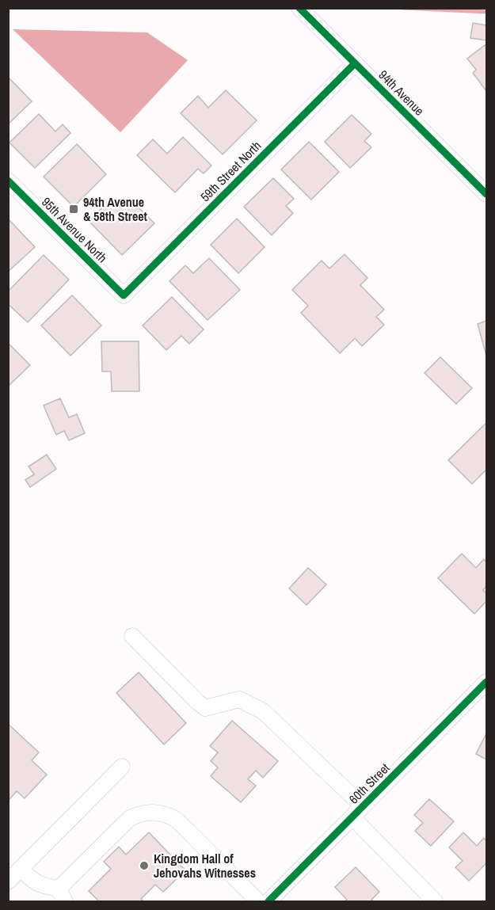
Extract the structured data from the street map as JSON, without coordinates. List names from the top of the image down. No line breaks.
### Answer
{"streets":{"street":["94th Avenue","59th Street North","95th Avenue North","60th Street"]},"crossings":[["94th Avenue","59th Street North"],["59th Street North","95th Avenue North"]],"places":{"transit":["94th Avenue & 58th Street"],"other":["Kingdom Hall of Jehovahs Witnesses"]}}
